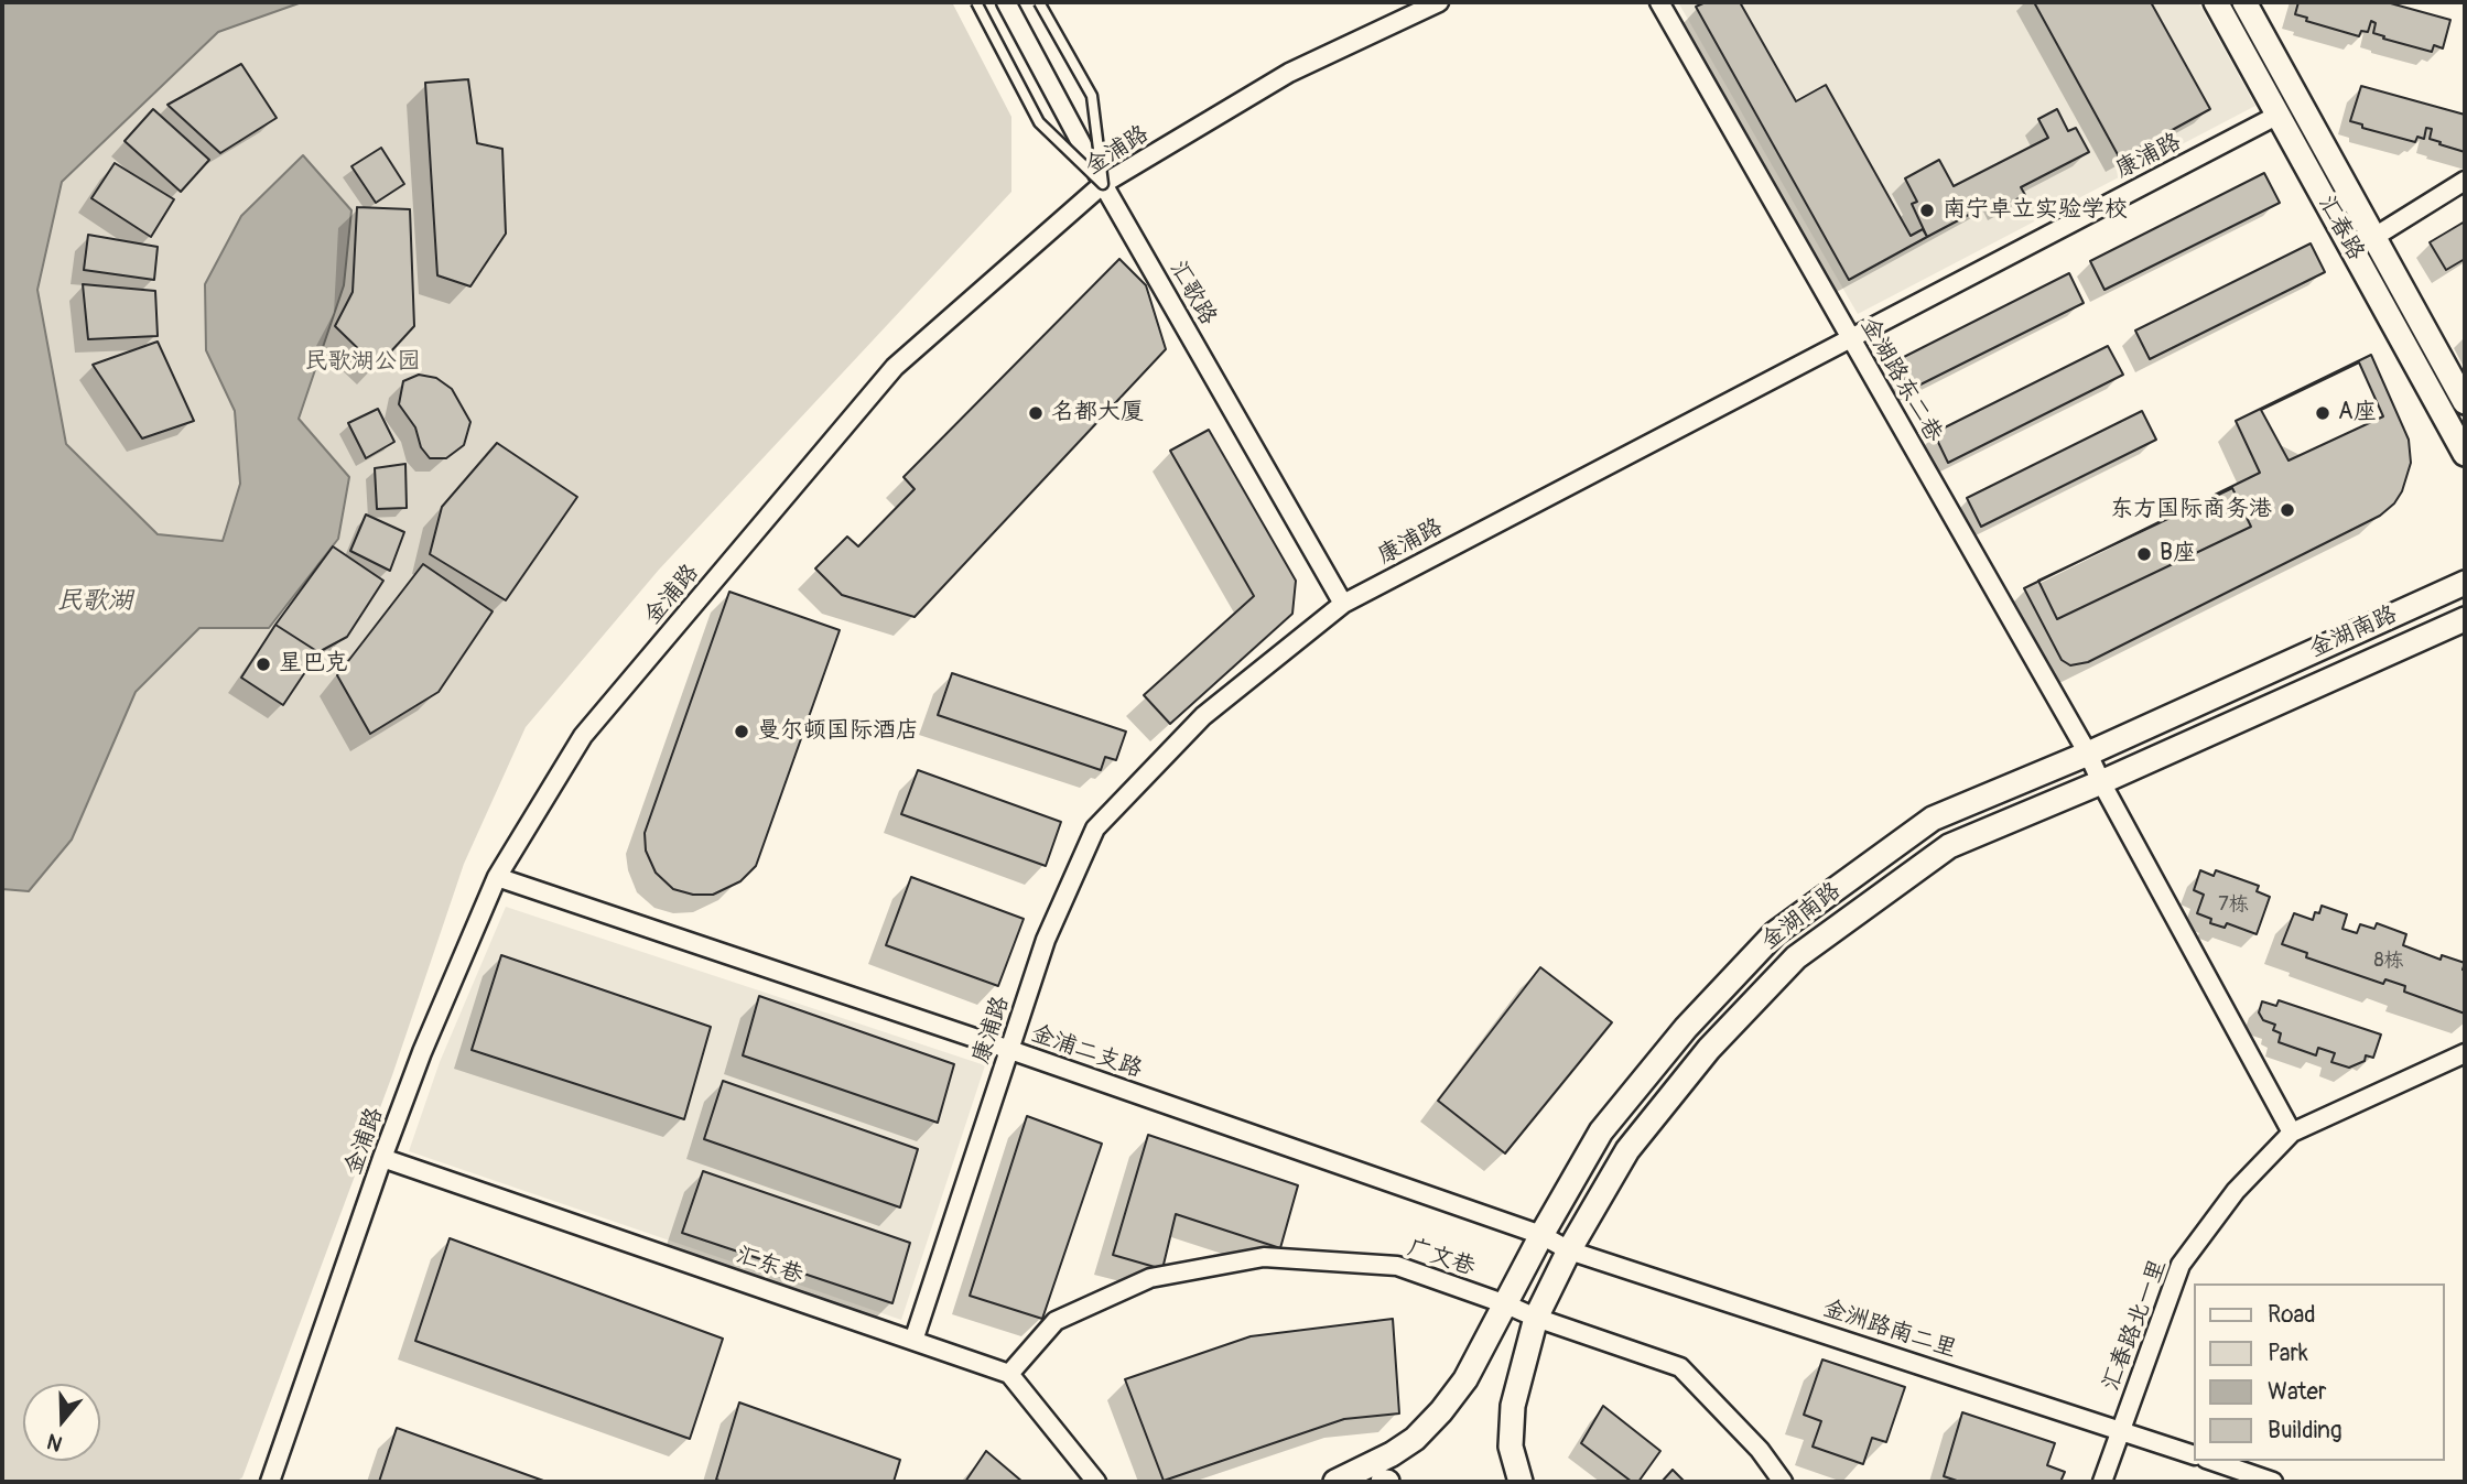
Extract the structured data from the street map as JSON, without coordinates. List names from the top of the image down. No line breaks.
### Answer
{"streets":{"main road":["汇春路","金湖南路"],"street":["金浦路","康浦路","汇歌路","金湖路东二巷","金浦二支路","广文巷","汇东巷","汇春路北一里","金洲路南二里"]},"crossings":[["金浦路","汇歌路"],["金浦路","金浦二支路"],["金浦路","汇东巷"],["康浦路","汇春路"],["康浦路","汇歌路"],["康浦路","金湖路东二巷"],["康浦路","金浦二支路"],["康浦路","汇东巷"],["金湖路东二巷","金湖南路"],["金湖路东二巷","汇春路北一里"],["金湖南路","金浦二支路"],["金湖南路","广文巷"],["金湖南路","金洲路南二里"],["金浦二支路","金洲路南二里"],["广文巷","汇东巷"],["汇春路北一里","金洲路南二里"]],"water":["民歌湖"],"parks":["民歌湖公园"],"places":["南宁卓立实验学校","名都大厦","A座","东方国际商务港","B座","星巴克","曼尔顿国际酒店"],"house_numbers":["7栋","8栋"],"legend":["Road","Park","Water","Building"],"north":"bottom"}
